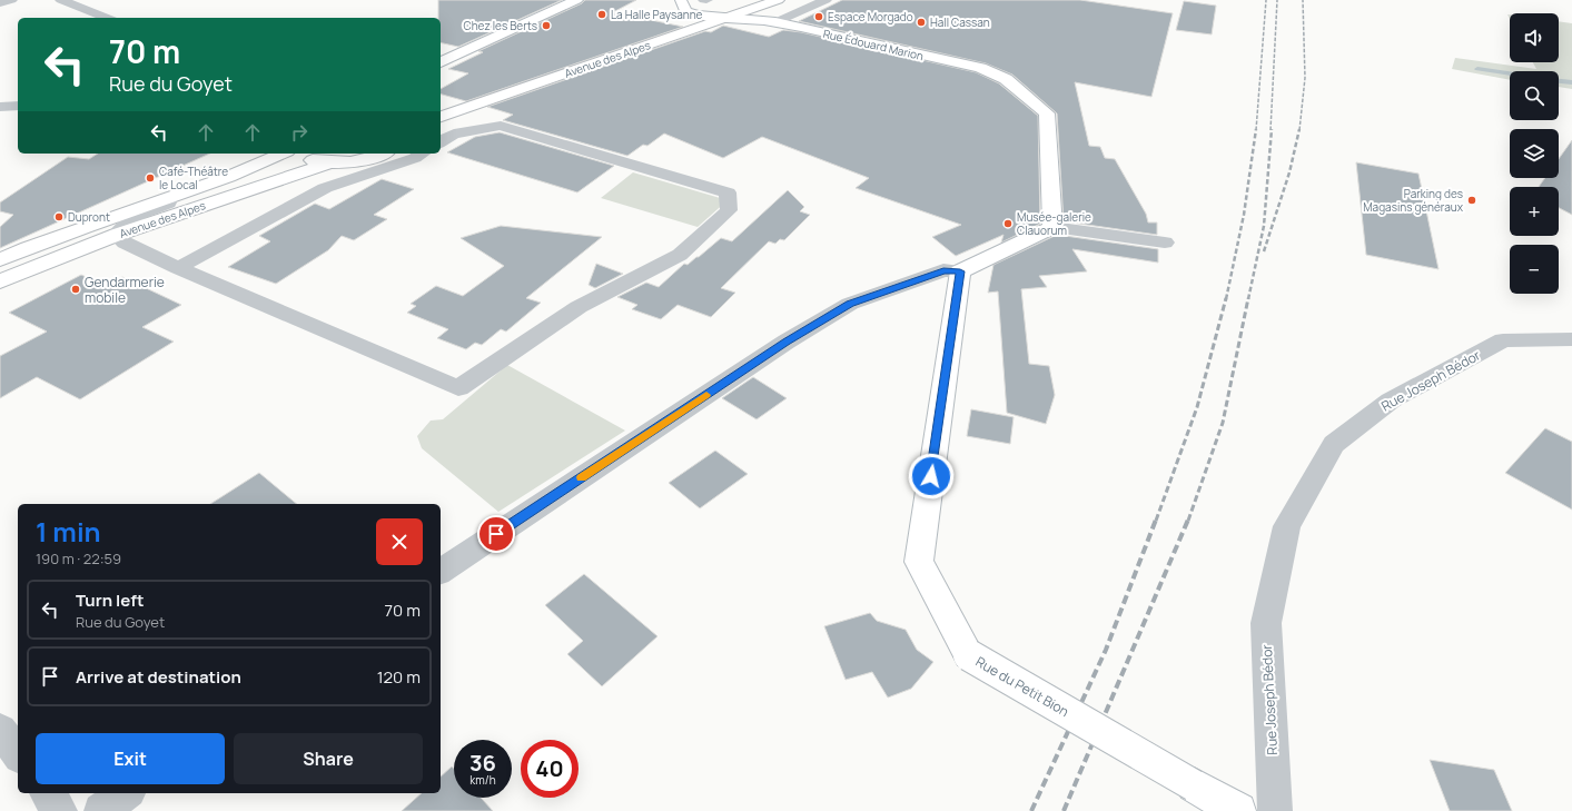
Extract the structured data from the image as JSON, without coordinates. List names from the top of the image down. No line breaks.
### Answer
{"streets":{"street":["Rue Édouard Marion","Avenue des Alpes","Rue Joseph Bédor","Rue du Petit Bion"]},"crossings":[["Rue Édouard Marion","Avenue des Alpes"]],"places":["La Halle Paysanne","Espace Morgado","Hall Cassan","Chez les Berts","Café-Théâtre le Local","Parking des Magasins généraux","Dupront","Musée-galerie Clauorum","Gendarmerie mobile"],"page":{"map_buttons":["+","−"],"turn":["70 m","Rue du Goyet"],"heading":["1 min","190 m · 22:59"],"list":[{"name":"Turn left","note":"Rue du Goyet","value":"70 m"},{"name":"Arrive at destination","value":"120 m"}],"buttons":["Exit","Share"],"speed":"36 km/h","limit":"40"}}
